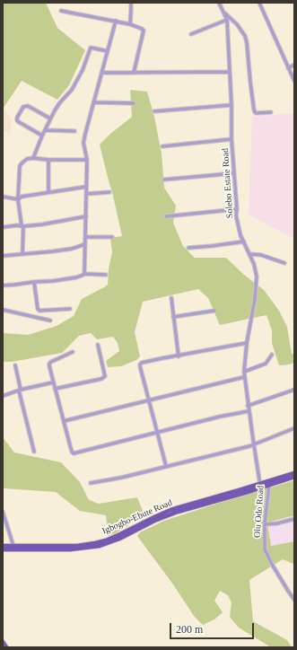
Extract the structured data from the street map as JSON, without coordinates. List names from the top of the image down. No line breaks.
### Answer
{"streets":{"main road":["Igbogbo-Ebute Road"],"street":["Solebo Estate Road","Olu Odo Road"]},"crossings":[["Solebo Estate Road","Igbogbo-Ebute Road"],["Olu Odo Road","Igbogbo-Ebute Road"]],"scale_bar":"200 m"}
